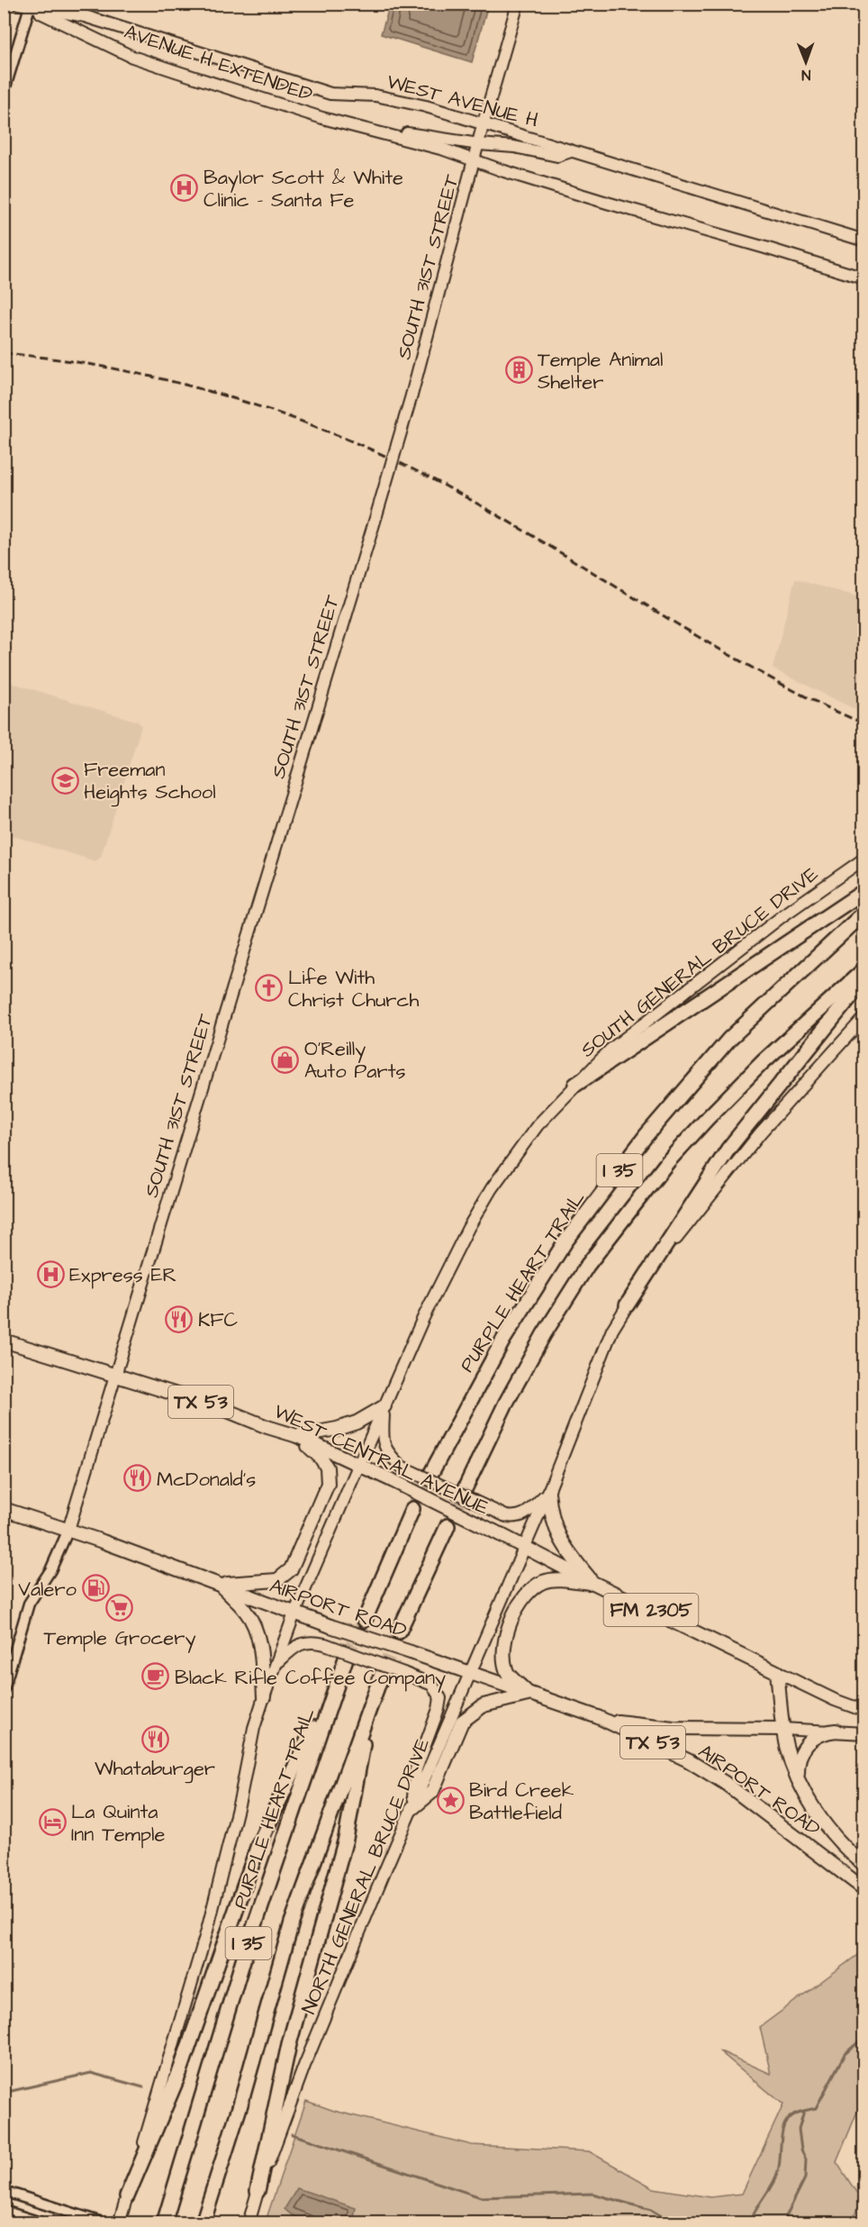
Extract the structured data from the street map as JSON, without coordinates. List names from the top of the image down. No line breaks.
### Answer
{"streets":{"highway":["I 35","PURPLE HEART TRAIL"],"main road":["AVENUE H EXTENDED","WEST AVENUE H","SOUTH 31ST STREET","SOUTH GENERAL BRUCE DRIVE","TX 53","WEST CENTRAL AVENUE","AIRPORT ROAD","FM 2305","NORTH GENERAL BRUCE DRIVE"]},"crossings":[["AVENUE H EXTENDED","WEST AVENUE H"],["WEST AVENUE H","SOUTH 31ST STREET"],["SOUTH 31ST STREET","TX 53"],["SOUTH 31ST STREET","WEST CENTRAL AVENUE"],["SOUTH 31ST STREET","AIRPORT ROAD"],["SOUTH GENERAL BRUCE DRIVE","WEST CENTRAL AVENUE"],["SOUTH GENERAL BRUCE DRIVE","AIRPORT ROAD"],["TX 53","AIRPORT ROAD"],["WEST CENTRAL AVENUE","FM 2305"],["WEST CENTRAL AVENUE","NORTH GENERAL BRUCE DRIVE"],["AIRPORT ROAD","FM 2305"],["AIRPORT ROAD","NORTH GENERAL BRUCE DRIVE"],["FM 2305","NORTH GENERAL BRUCE DRIVE"]],"places":{"hospital":["Baylor Scott & White Clinic – Santa Fe","Express ER"],"building":["Temple Animal Shelter"],"school or university":["Freeman Heights School"],"church":["Life With Christ Church"],"shop":["O'Reilly Auto Parts"],"restaurant":["KFC","McDonald's","Whataburger"],"fuel station":["Valero"],"supermarket":["Temple Grocery"],"cafe":["Black Rifle Coffee Company"],"place":["Bird Creek Battlefield"],"hotel":["La Quinta Inn Temple"]},"north":"bottom"}
